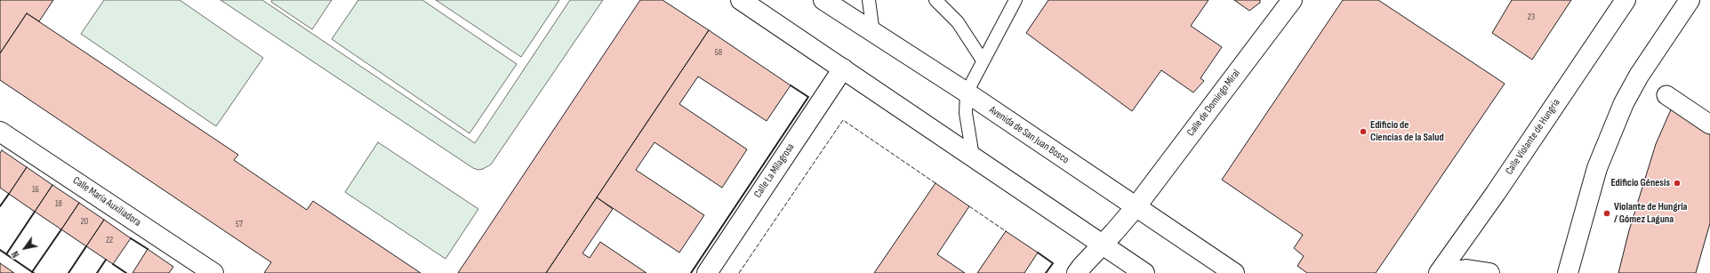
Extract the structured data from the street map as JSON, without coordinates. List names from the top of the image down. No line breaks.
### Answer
{"streets":{"main road":["Calle de Domingo Miral","Avenida de San Juan Bosco","Calle Violante de Hungría","Calle La Milagrosa","Calle María Auxiliadora"]},"crossings":[["Calle de Domingo Miral","Avenida de San Juan Bosco"]],"places":["Edificio de Ciencias de la Salud","Edificio Génesis","Violante de Hungría / Gómez Laguna"],"house_numbers":["23","58","16","18","20","57","22"],"north":"bottom left"}
